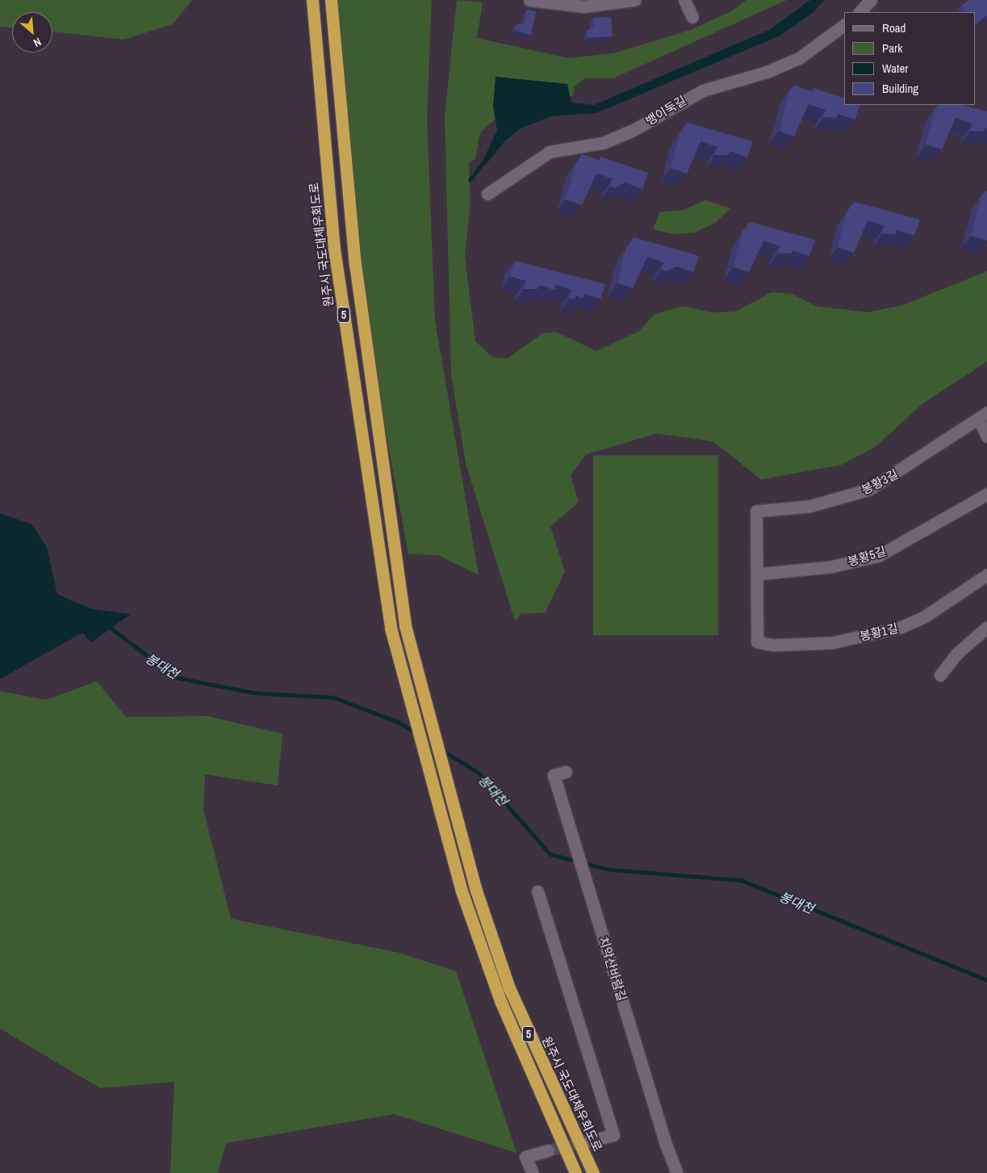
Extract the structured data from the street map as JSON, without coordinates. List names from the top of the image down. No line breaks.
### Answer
{"streets":{"highway":["원주시 국도대체우회도로","5"],"street":["뱅이둑길","봉황3길","봉황5길","봉황1길","치악산바람길"]},"crossings":[["봉황3길","봉황5길"],["봉황3길","봉황1길"],["봉황5길","봉황1길"]],"water":["봉대천"],"legend":["Road","Park","Water","Building"],"north":"bottom right"}
